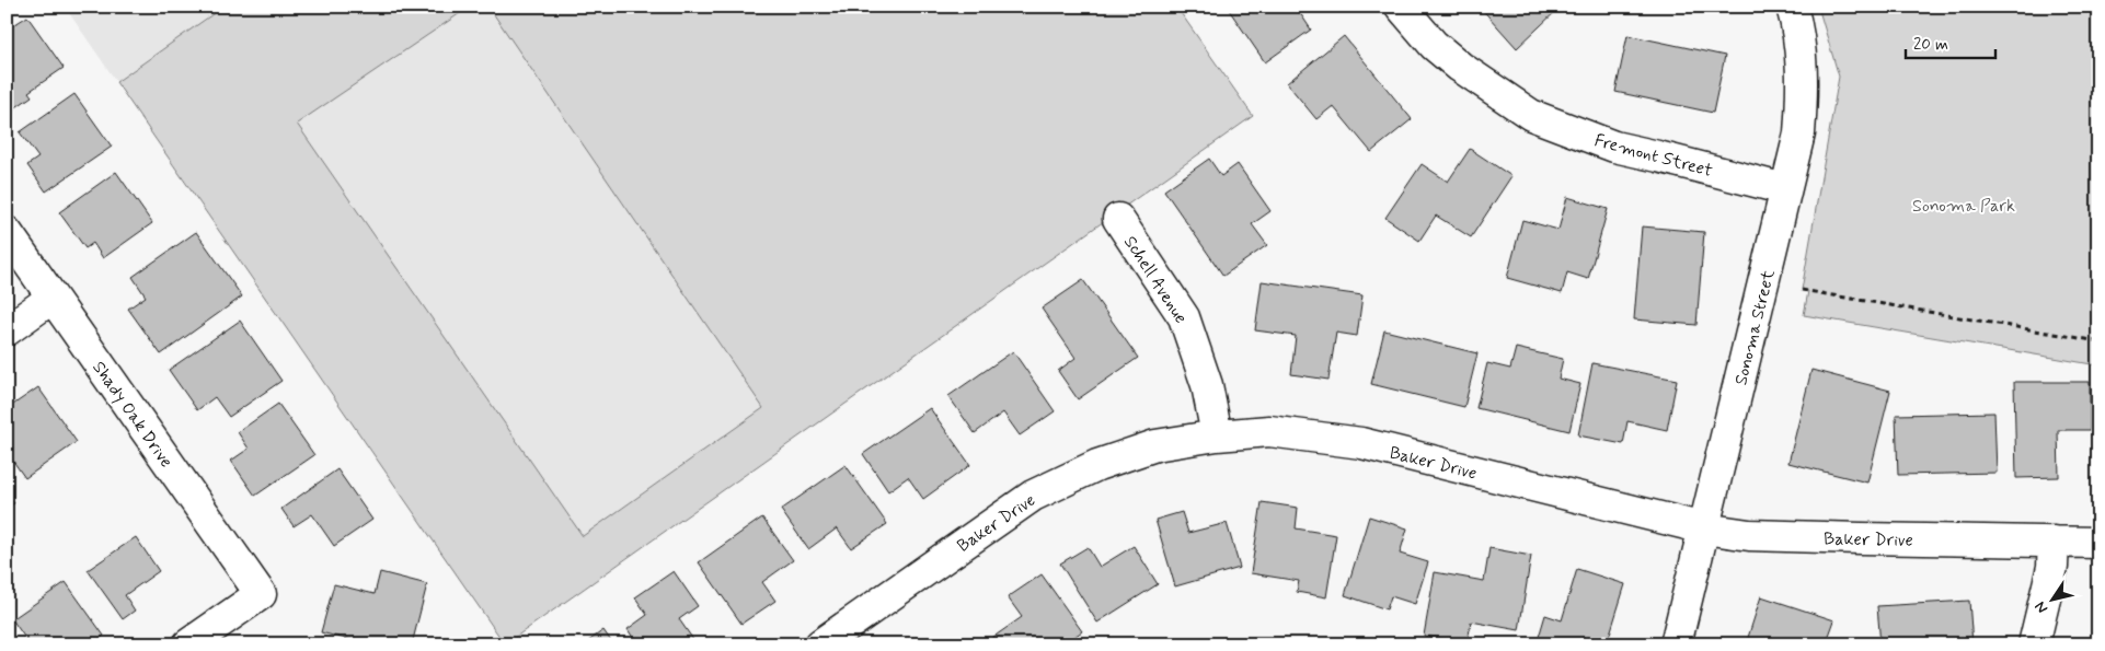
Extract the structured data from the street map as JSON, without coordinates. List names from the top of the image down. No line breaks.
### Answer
{"streets":{"street":["Fremont Street","Schell Avenue","Sonoma Street","Shady Oak Drive","Baker Drive"]},"crossings":[["Fremont Street","Sonoma Street"],["Schell Avenue","Baker Drive"],["Sonoma Street","Baker Drive"]],"parks":["Sonoma Park"],"scale_bar":"20 m","north":"bottom left"}
